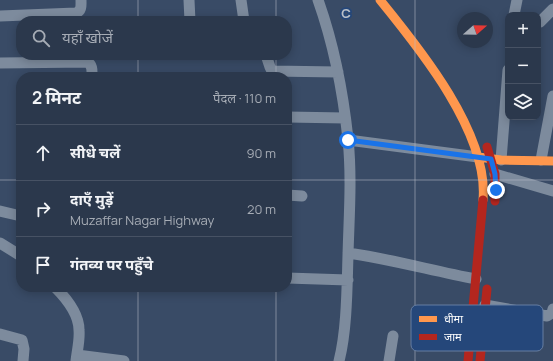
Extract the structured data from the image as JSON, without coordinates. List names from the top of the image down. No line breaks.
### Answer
{"legend":["धीमा","जाम"],"north":"right","page":{"map_buttons":["+","−"],"search":"यहाँ खोजें","heading":["2 मिनट","पैदल · 110 m"],"list":[["सीधे चलें","90 m"],["दाएँ मुड़ें","Muzaffar Nagar Highway","20 m"],"गंतव्य पर पहुँचे"]},"grid":{"columns":["C"]}}
